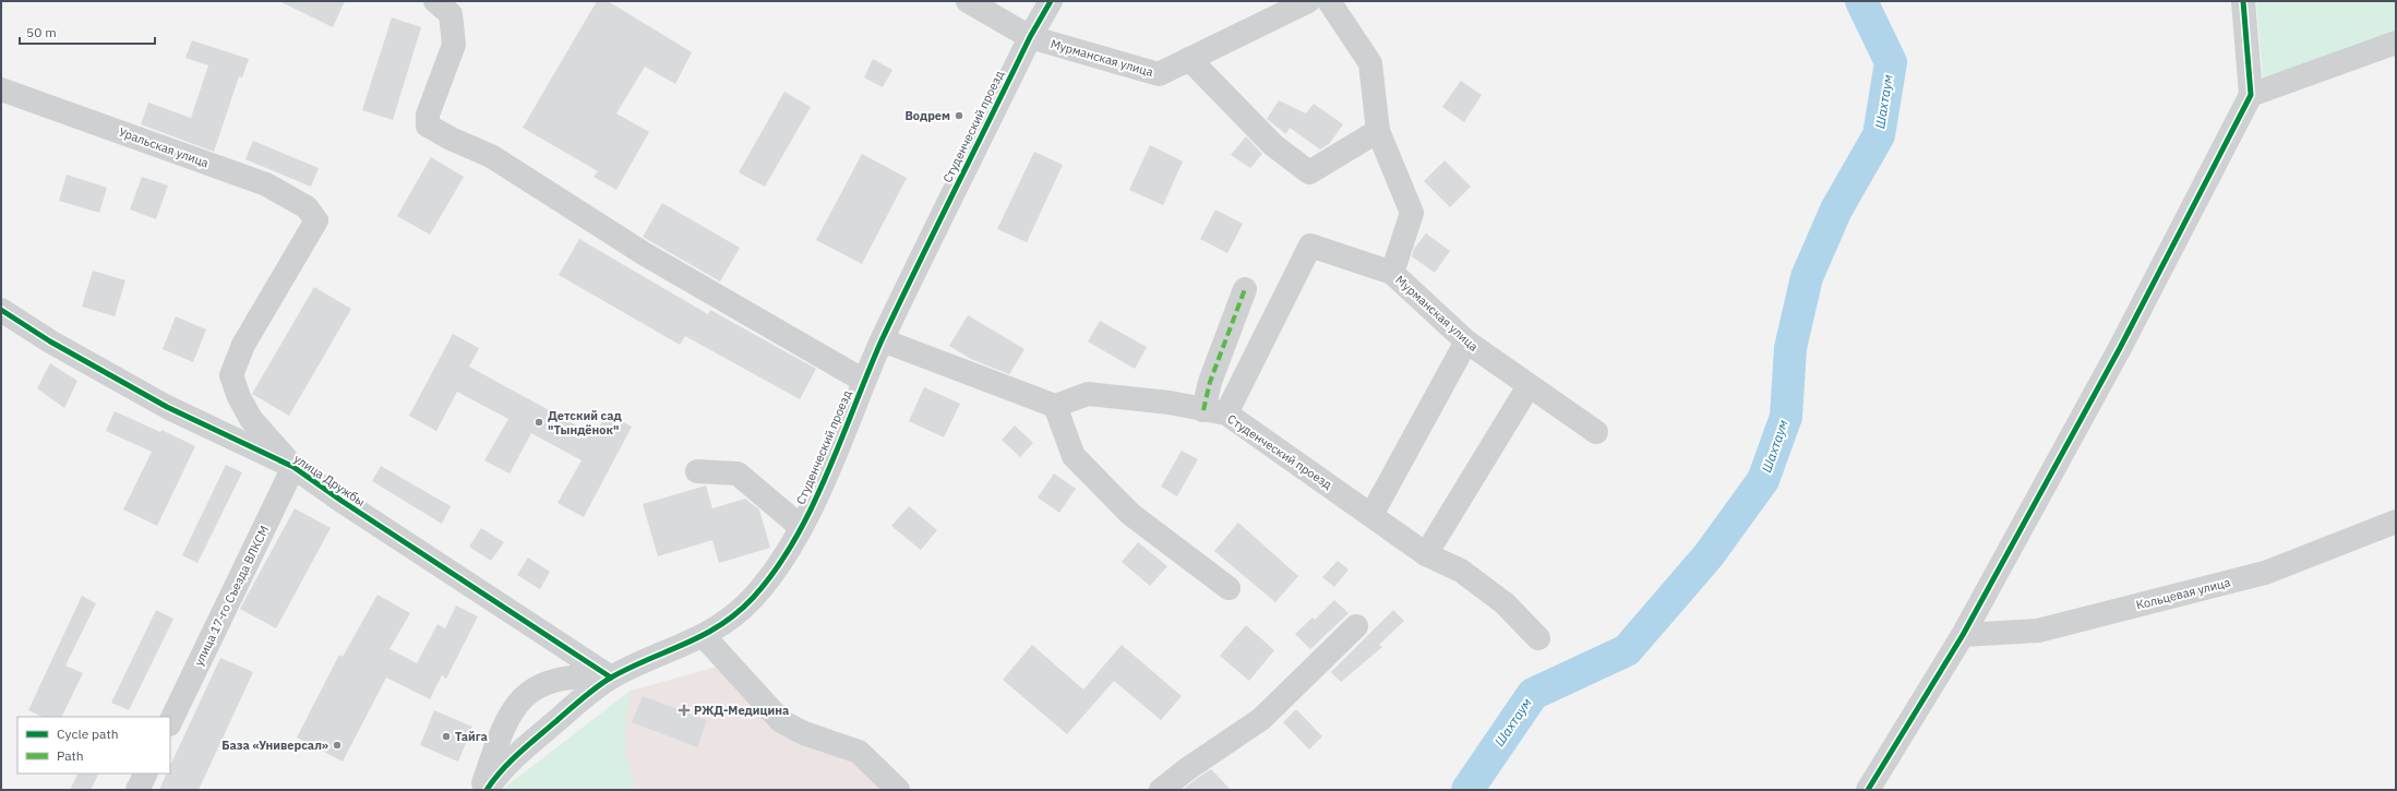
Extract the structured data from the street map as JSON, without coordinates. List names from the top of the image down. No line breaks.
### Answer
{"streets":{"street":["Мурманская улица","Студенческий проезд","Уральская улица","улица Дружбы","Кольцевая улица","улица 17-го Съезда ВЛКСМ"]},"crossings":[["Мурманская улица","Студенческий проезд"],["Студенческий проезд","улица Дружбы"],["Уральская улица","улица Дружбы"],["Уральская улица","улица 17-го Съезда ВЛКСМ"],["улица Дружбы","улица 17-го Съезда ВЛКСМ"]],"water":["Шахтаум"],"places":{"other":["Водрем","Детский сад \"Тындёнок\"","Тайга","База «Универсал»"],"health":["РЖД-Медицина"]},"legend":["Cycle path","Path"],"scale_bar":"50 m"}
